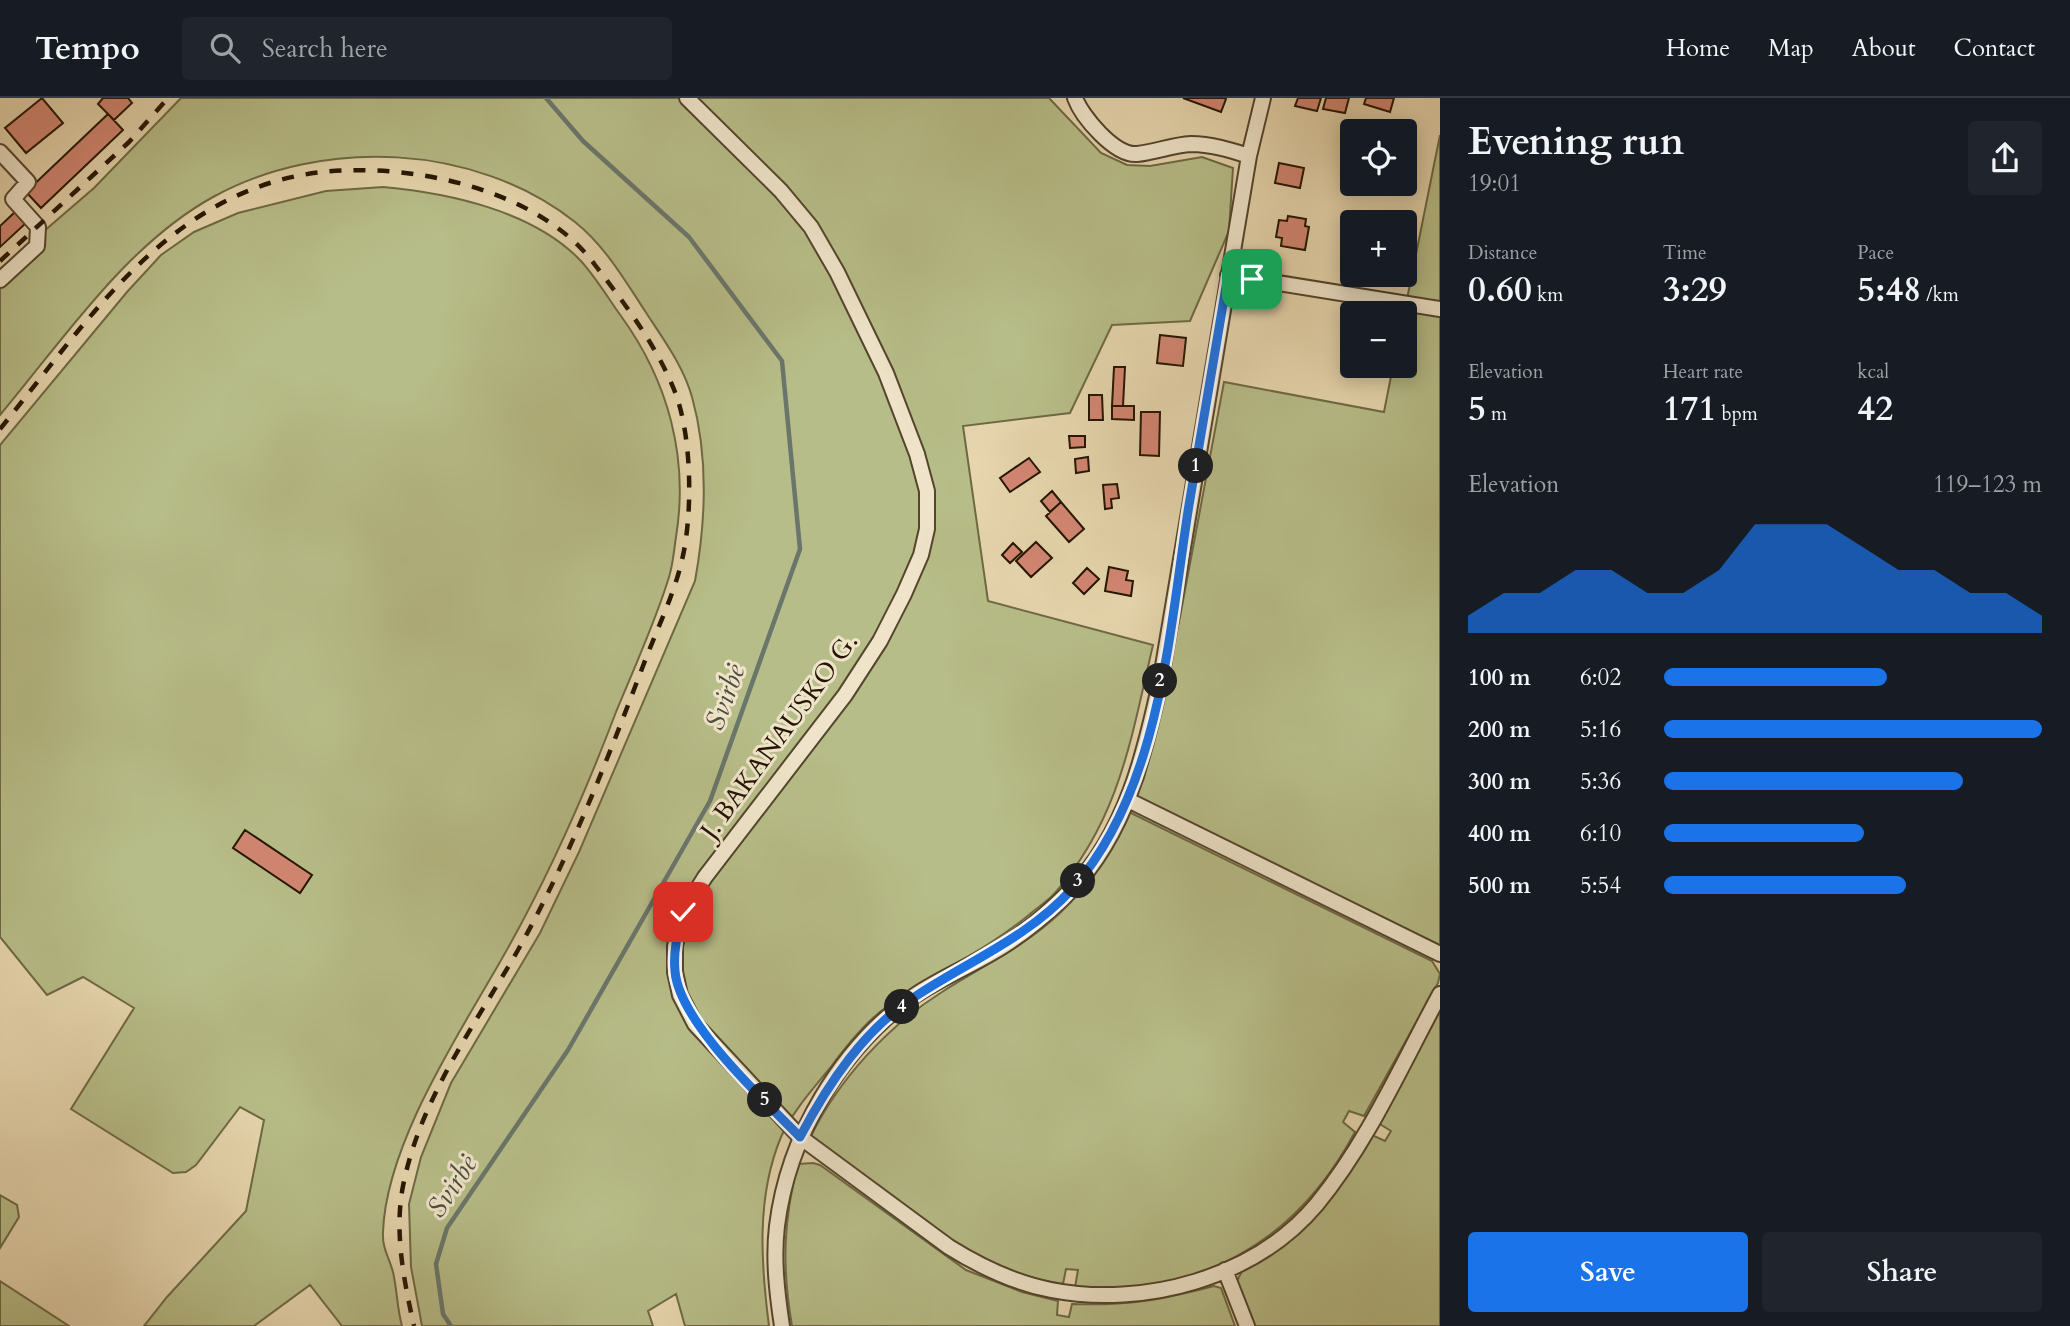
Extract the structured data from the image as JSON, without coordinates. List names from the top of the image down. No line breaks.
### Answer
{"streets":{"street":["J. BAKANAUSKO G."]},"water":["Svirbė"],"page":{"header":"Tempo","search":"Search here","nav":["Home","Map","About","Contact"],"heading":["Evening run","19:01"],"map_buttons":["+","−"],"stats":[["Distance","0.60 km"],["Time","3:29"],["Pace","5:48 /km"],["Elevation","5 m"],["Heart rate","171 bpm"],["kcal","42"]],"pins":["1","2","3","4","5"],"chart":["Elevation","119–123 m"],"list":[{"name":"100 m","note":"6:02"},{"name":"200 m","note":"5:16"},{"name":"300 m","note":"5:36"},{"name":"400 m","note":"6:10"},{"name":"500 m","note":"5:54"}],"buttons":["Save","Share"]}}
